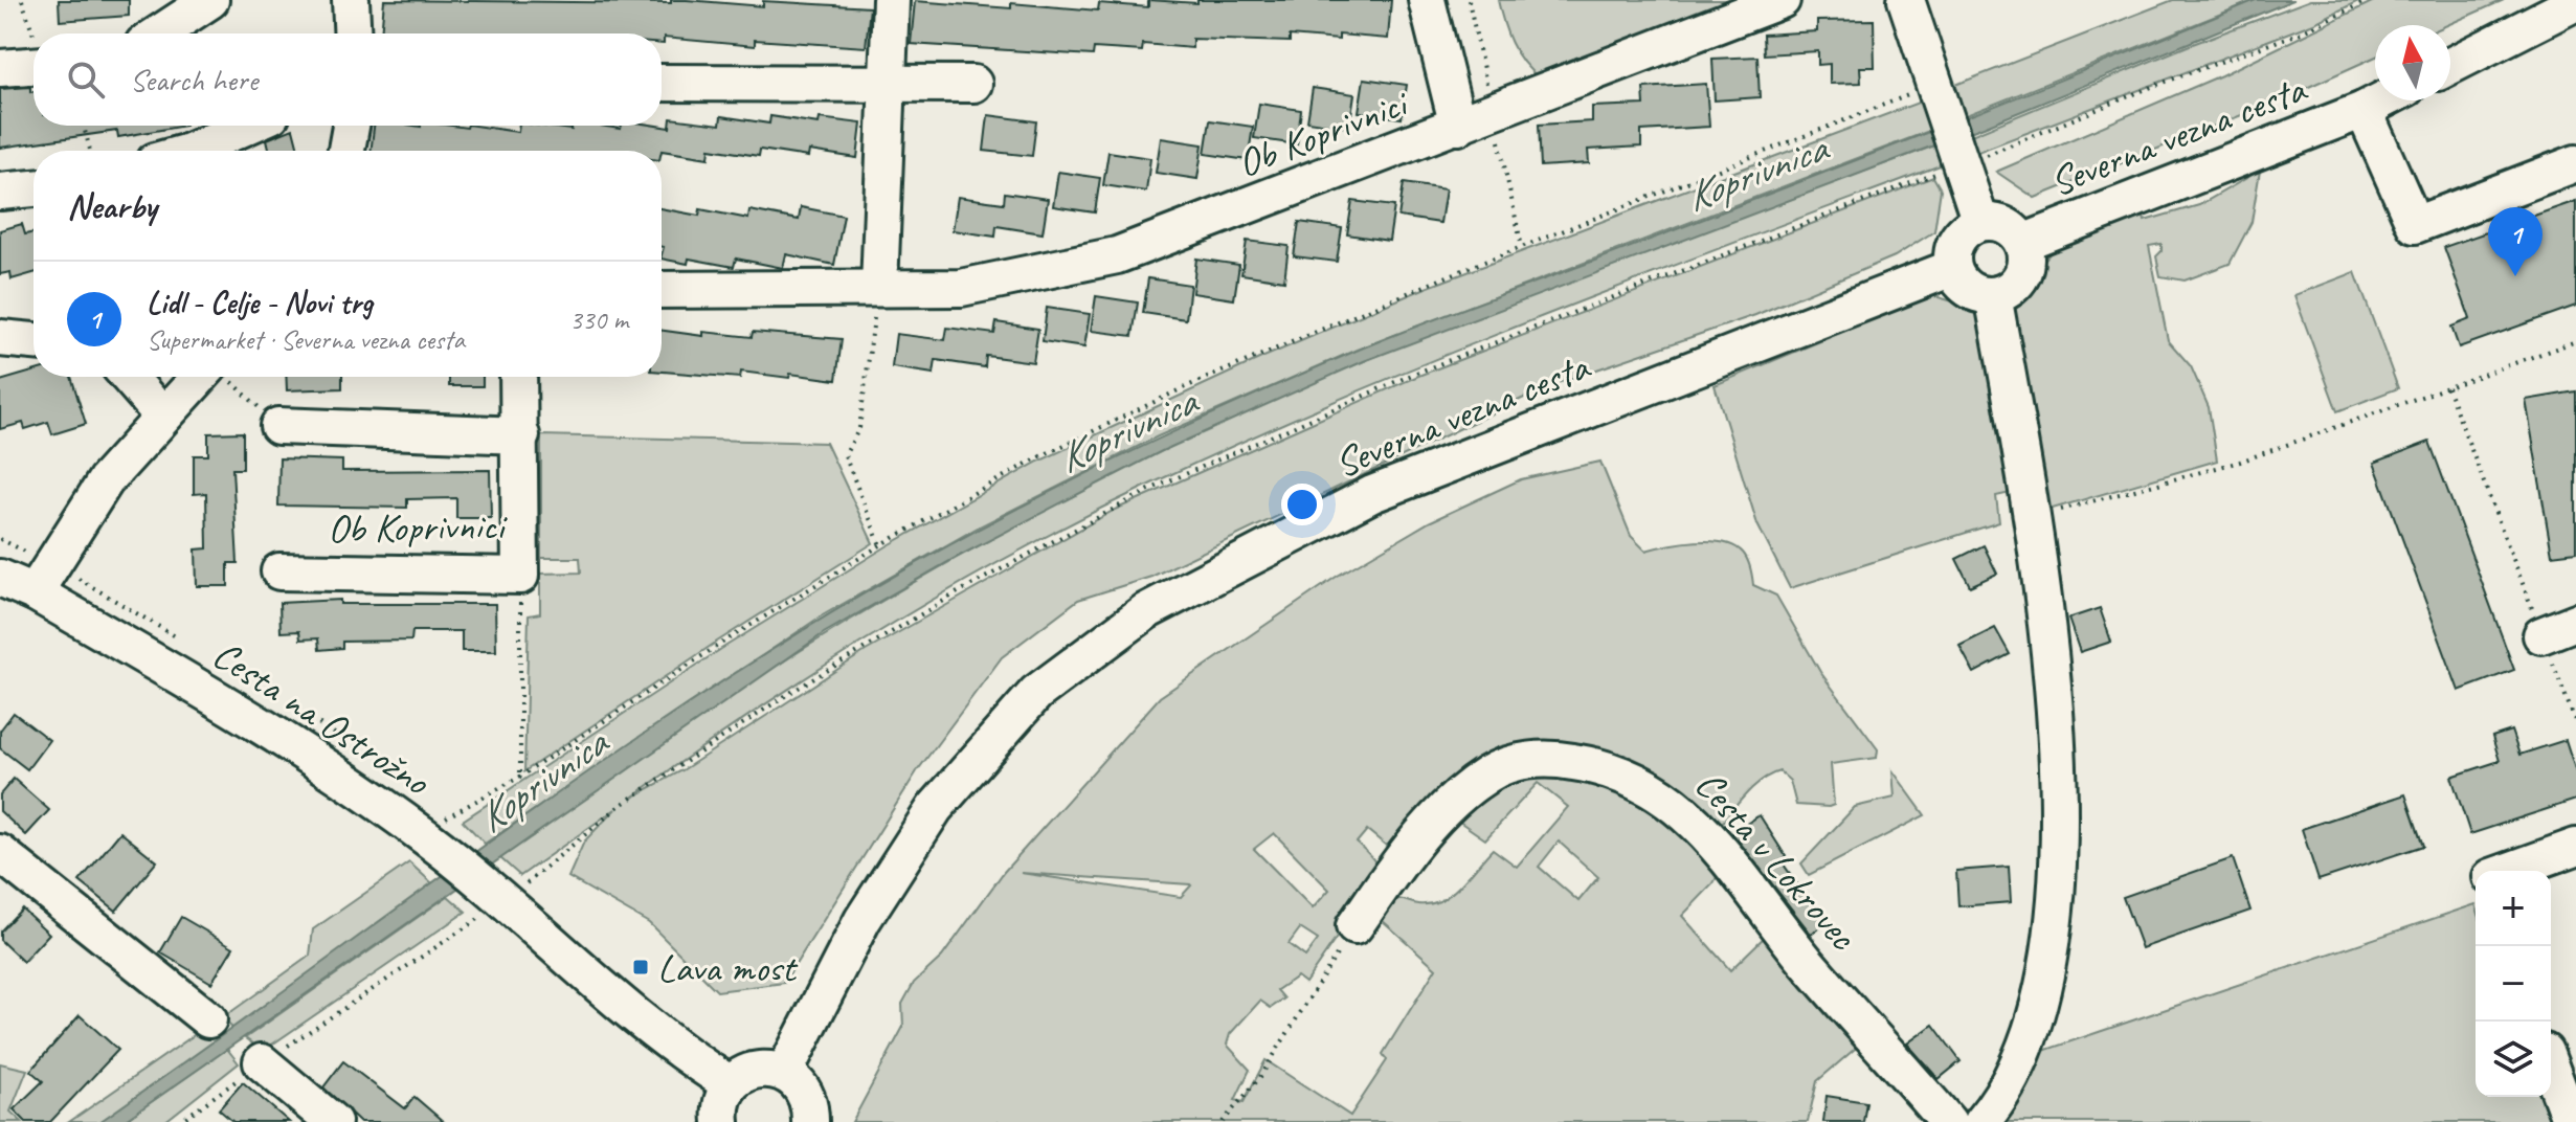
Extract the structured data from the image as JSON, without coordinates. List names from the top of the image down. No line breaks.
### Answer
{"streets":{"street":["Ob Koprivnici","Severna vezna cesta","Cesta na Ostrožno","Cesta v Lokrovec"]},"water":["Koprivnica"],"places":{"transit":["Lava most"]},"north":"top","page":{"search":"Search here","heading":"Nearby","pins":"1","list":[{"mark":"1","name":"Lidl - Celje - Novi trg","note":"Supermarket · Severna vezna cesta","value":"330 m"}],"map_buttons":["+","−"]}}
